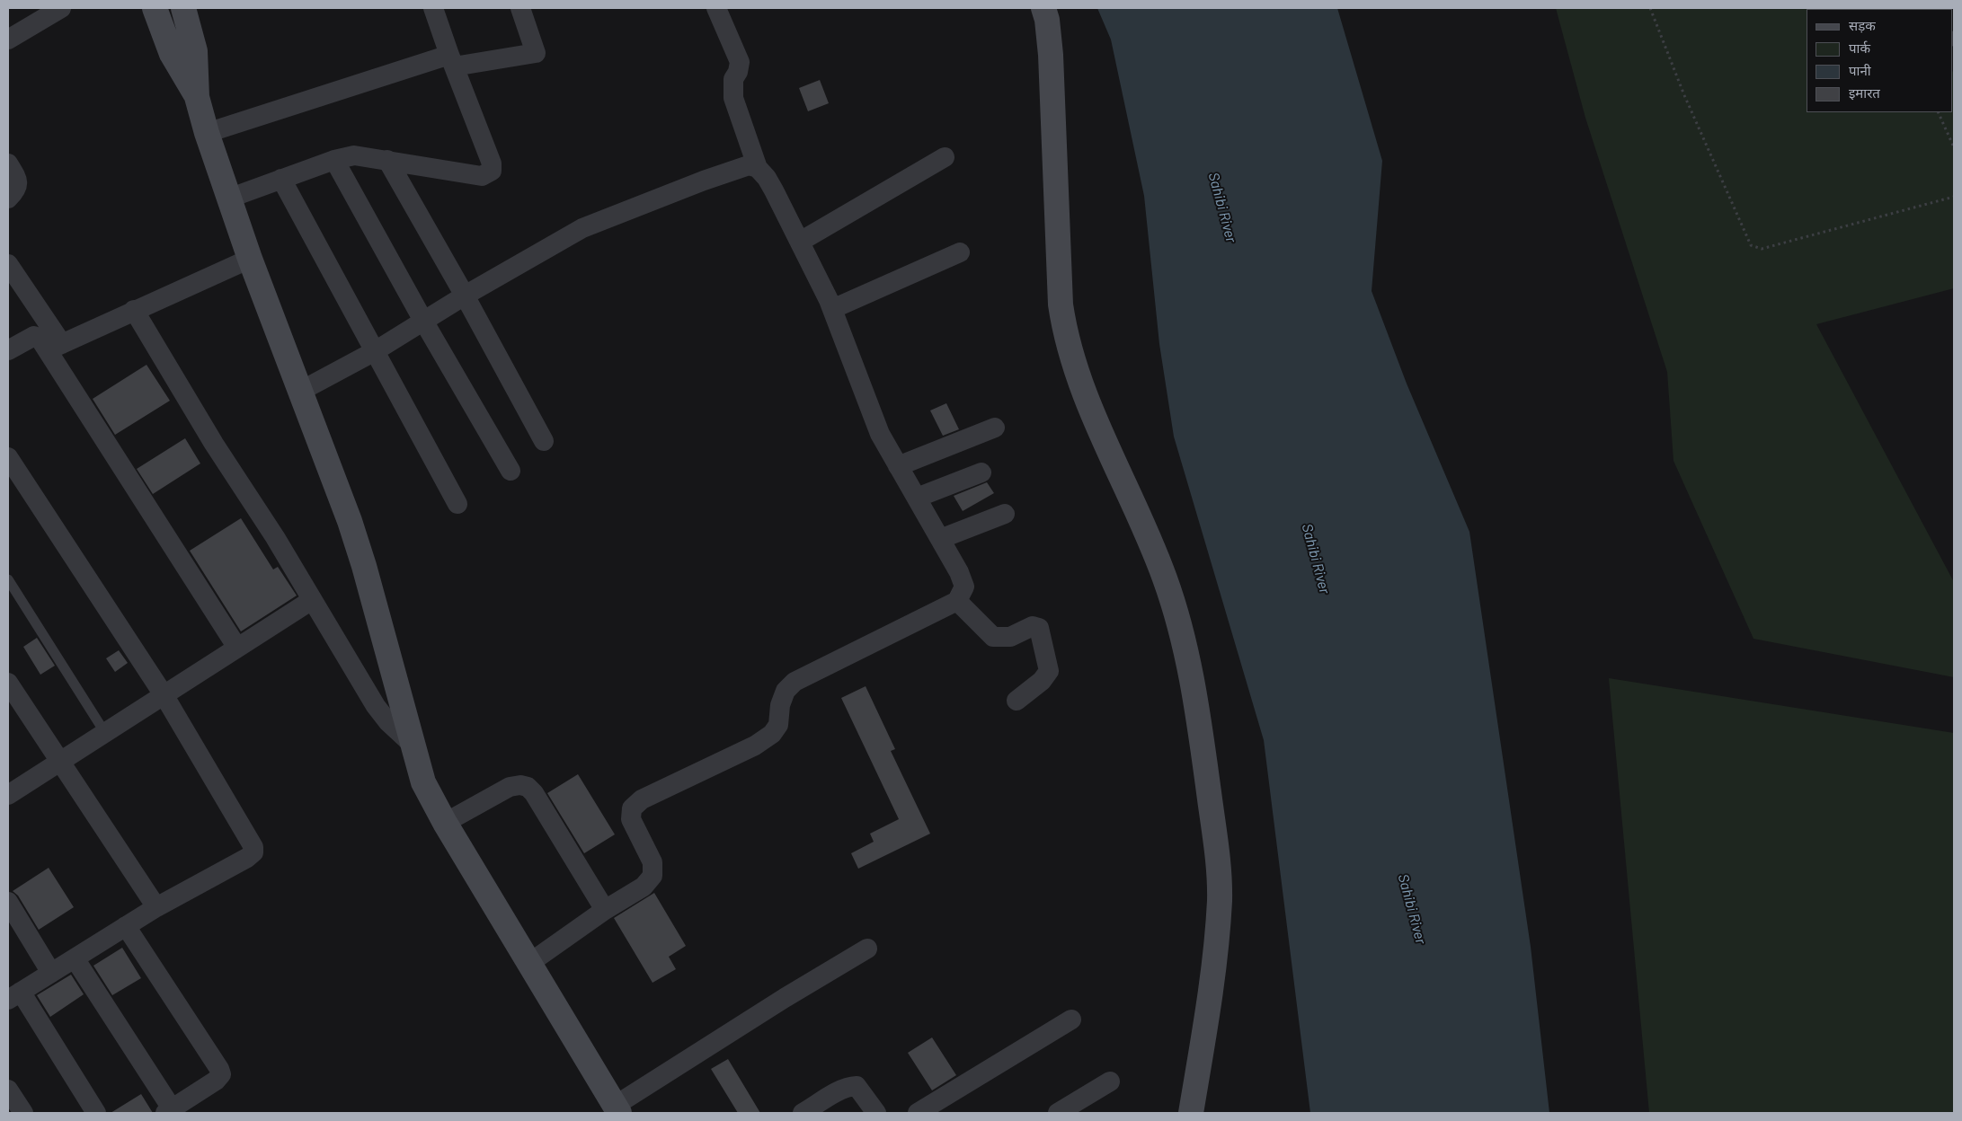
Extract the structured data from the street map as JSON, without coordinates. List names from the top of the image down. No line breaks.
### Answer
{"water":["Sahibi River"],"legend":["सड़क","पार्क","पानी","इमारत"]}
